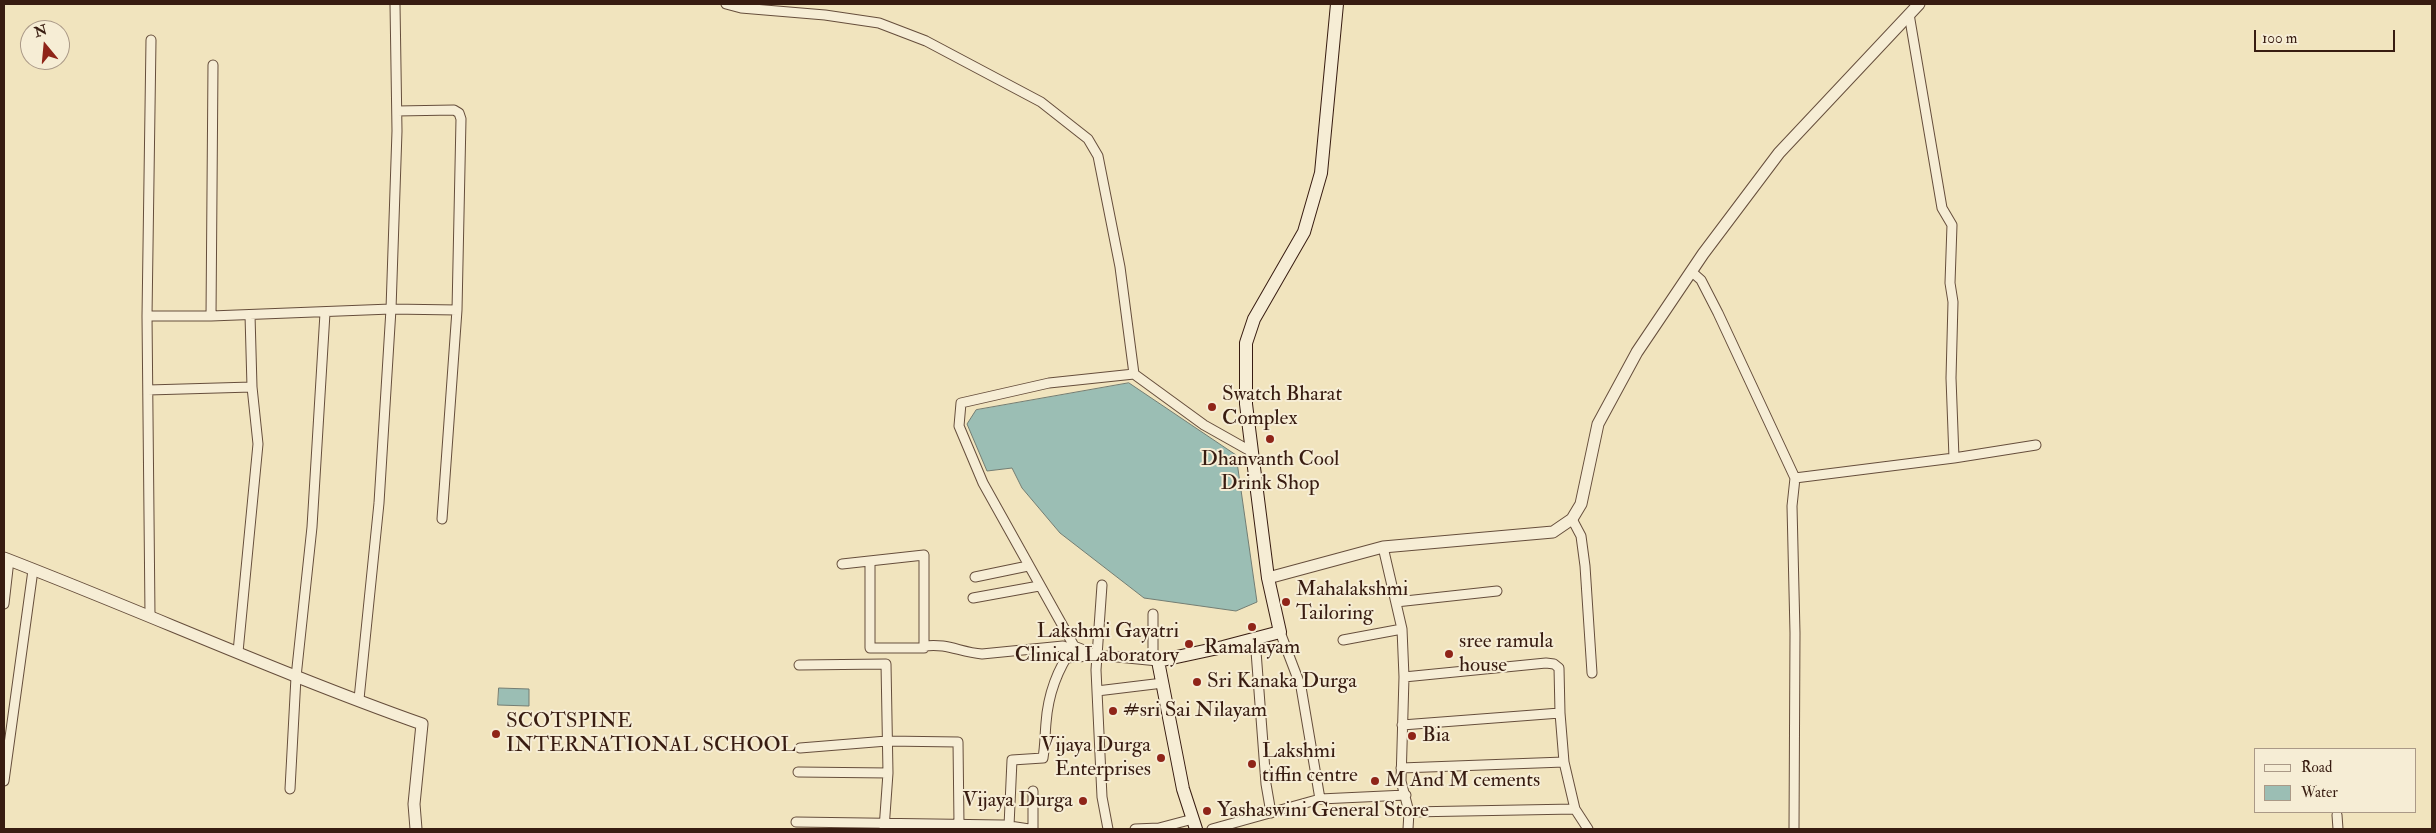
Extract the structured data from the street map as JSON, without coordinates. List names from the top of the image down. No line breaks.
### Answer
{"places":["Swatch Bharat Complex","Dhanvanth Cool Drink Shop","Mahalakshmi Tailoring","Ramalayam","Lakshmi Gayatri Clinical Laboratory","sree ramula house","Sri Kanaka Durga","#sri Sai Nilayam","SCOTSPINE INTERNATIONAL SCHOOL","Bia","Vijaya Durga Enterprises","Lakshmi tiffin centre","M And M cements","Vijaya Durga","Yashaswini General Store"],"legend":["Road","Water"],"scale_bar":"100 m","north":"top"}
